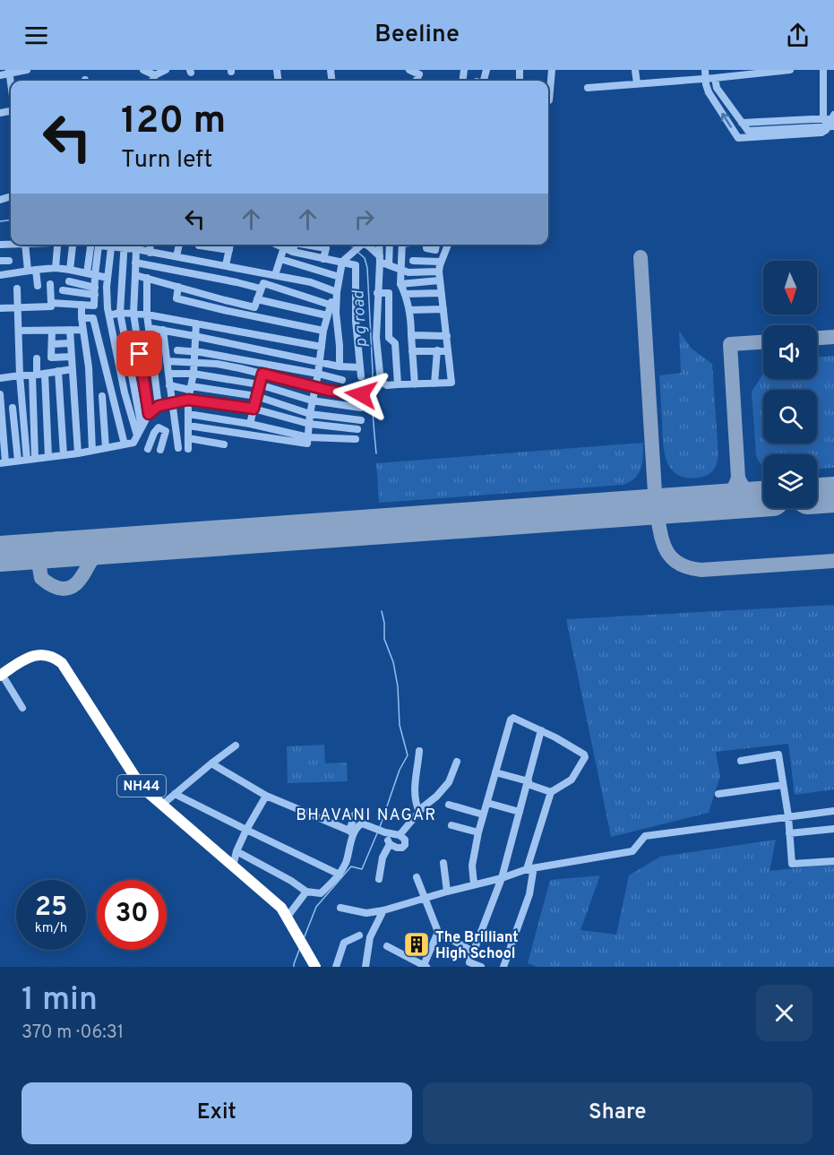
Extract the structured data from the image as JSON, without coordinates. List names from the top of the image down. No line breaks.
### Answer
{"streets":{"highway":["NH44"]},"districts":["BHAVANI NAGAR"],"water":["p g road"],"places":{"building":["The Brilliant High School"]},"north":"bottom","page":{"header":"Beeline","turn":["120 m","Turn left"],"speed":"25 km/h","limit":"30","heading":["1 min","370 m · 06:31"],"buttons":["Exit","Share"]}}
